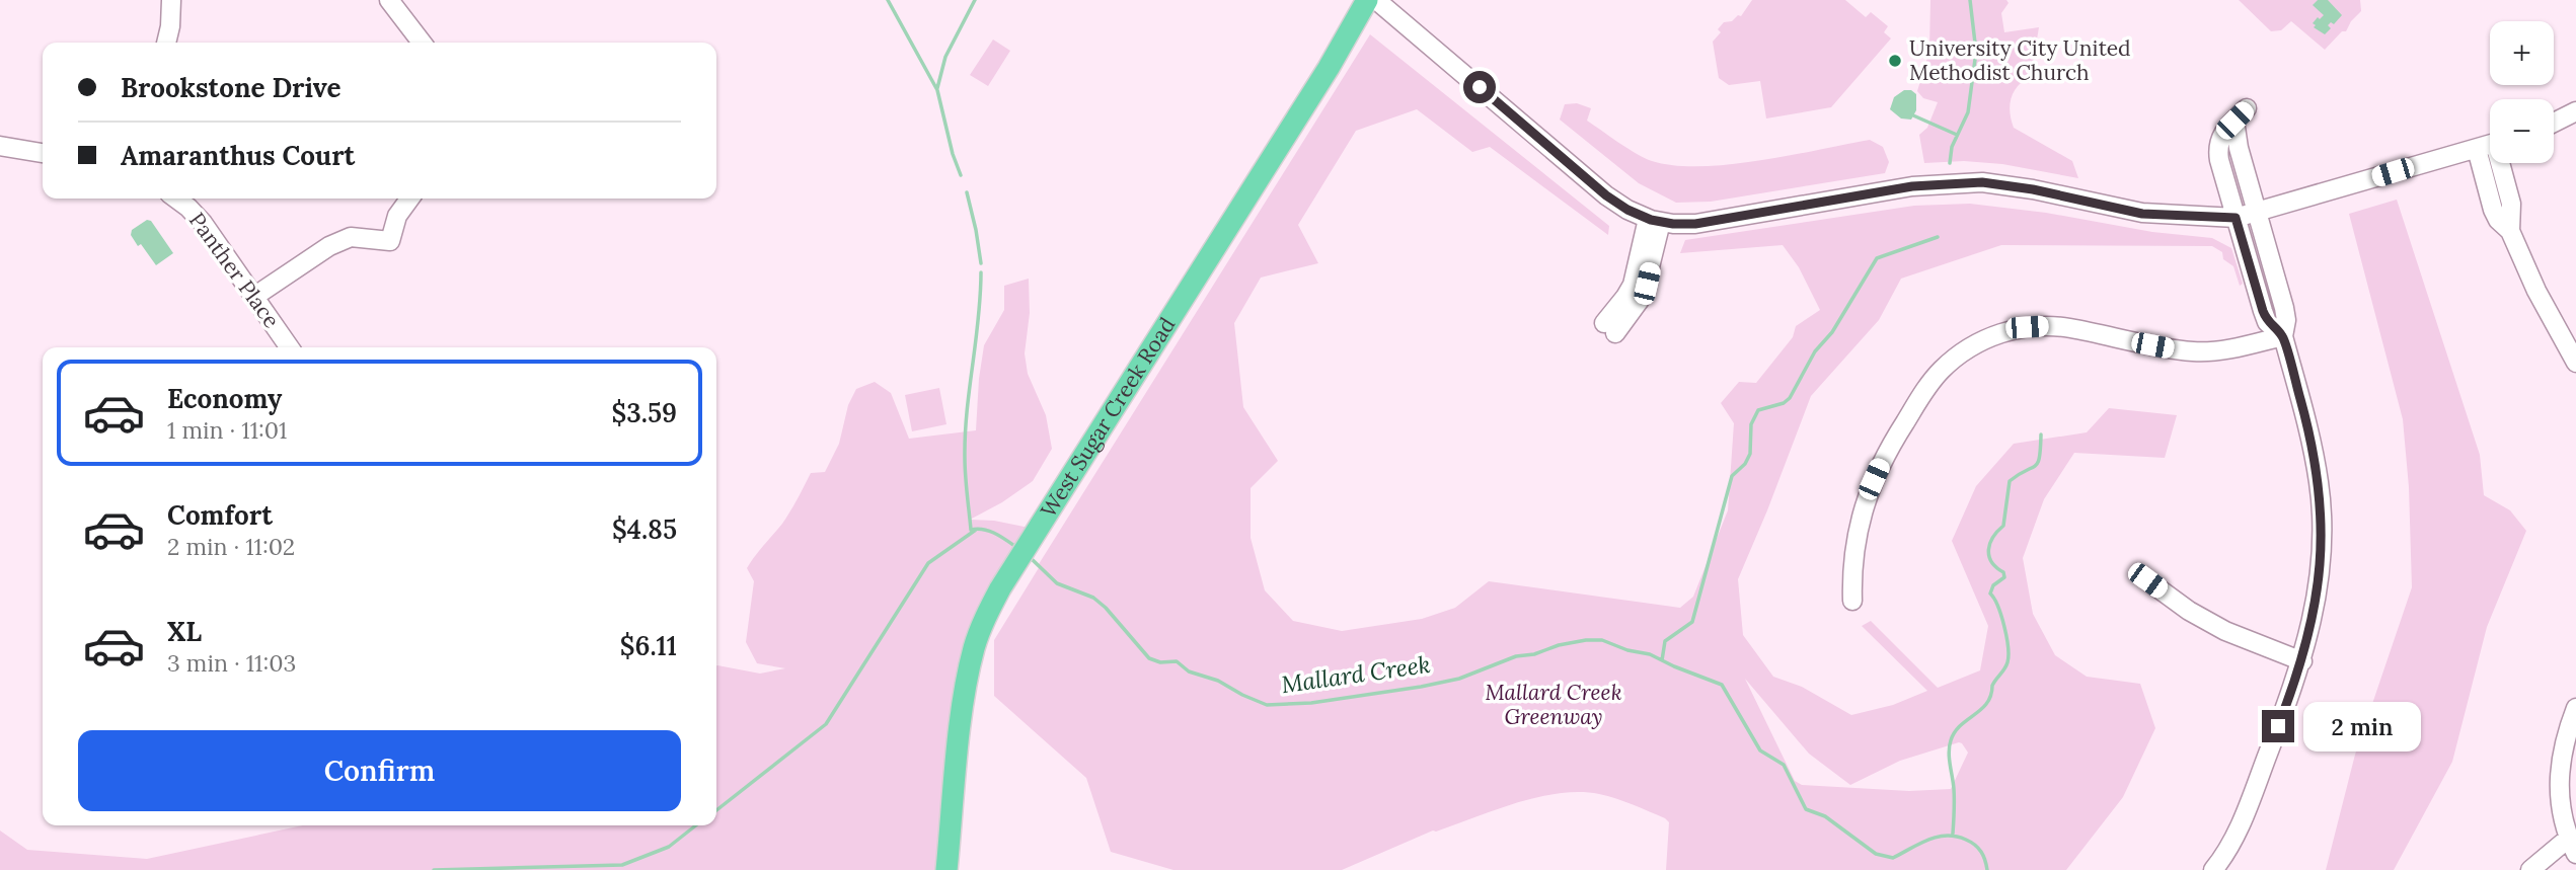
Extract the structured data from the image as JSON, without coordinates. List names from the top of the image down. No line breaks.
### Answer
{"streets":{"main road":["West Sugar Creek Road"],"street":["Panther Place"]},"water":["Mallard Creek"],"parks":["Mallard Creek Greenway"],"places":["University City United Methodist Church"],"page":{"map_buttons":["+","−"],"banner":["Brookstone Drive","Amaranthus Court"],"list":[{"name":"Economy","note":"1 min · 11:01","value":"$3.59"},{"name":"Comfort","note":"2 min · 11:02","value":"$4.85"},{"name":"XL","note":"3 min · 11:03","value":"$6.11"}],"bubble":"2 min","buttons":"Confirm"}}
